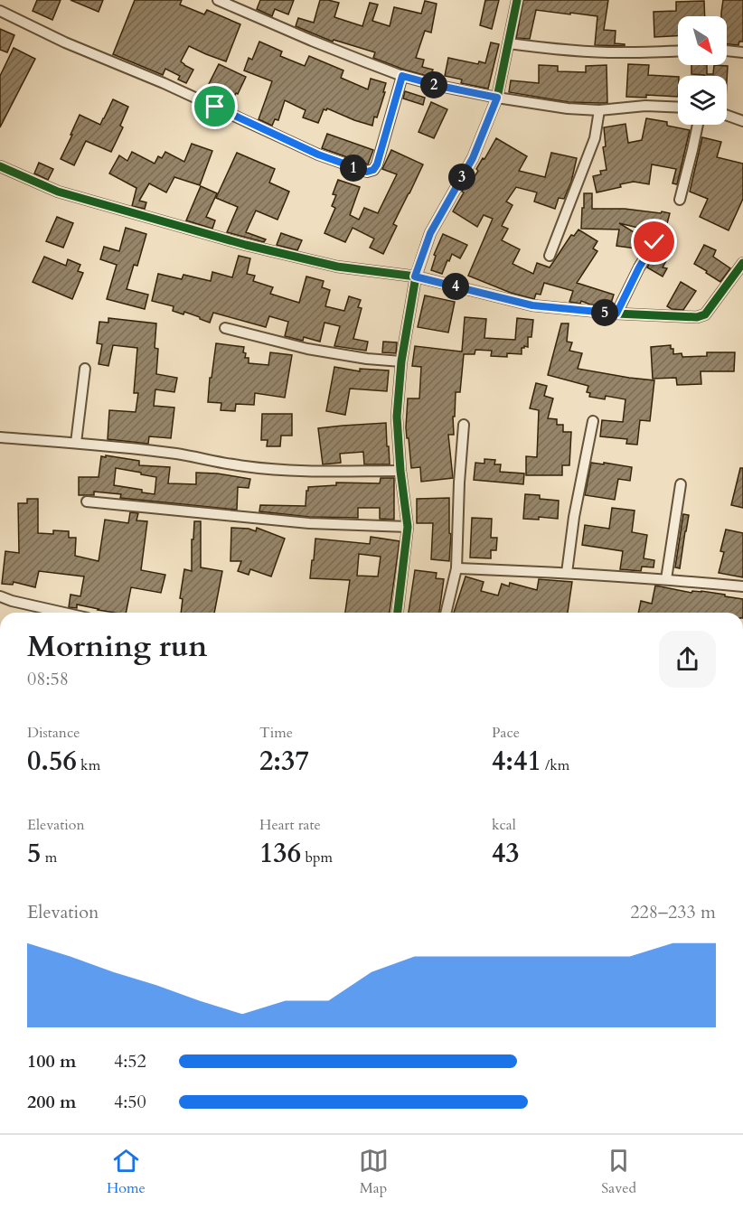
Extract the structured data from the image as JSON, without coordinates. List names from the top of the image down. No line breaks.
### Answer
{"north":"bottom right","page":{"pins":["2","1","3","4","5"],"heading":["Morning run","08:58"],"stats":[["Distance","0.56 km"],["Time","2:37"],["Pace","4:41 /km"],["Elevation","5 m"],["Heart rate","136 bpm"],["kcal","43"]],"chart":["Elevation","228–233 m"],"list":[{"name":"100 m","note":"4:52"},{"name":"200 m","note":"4:50"}],"tabs":["Home","Map","Saved"]}}
